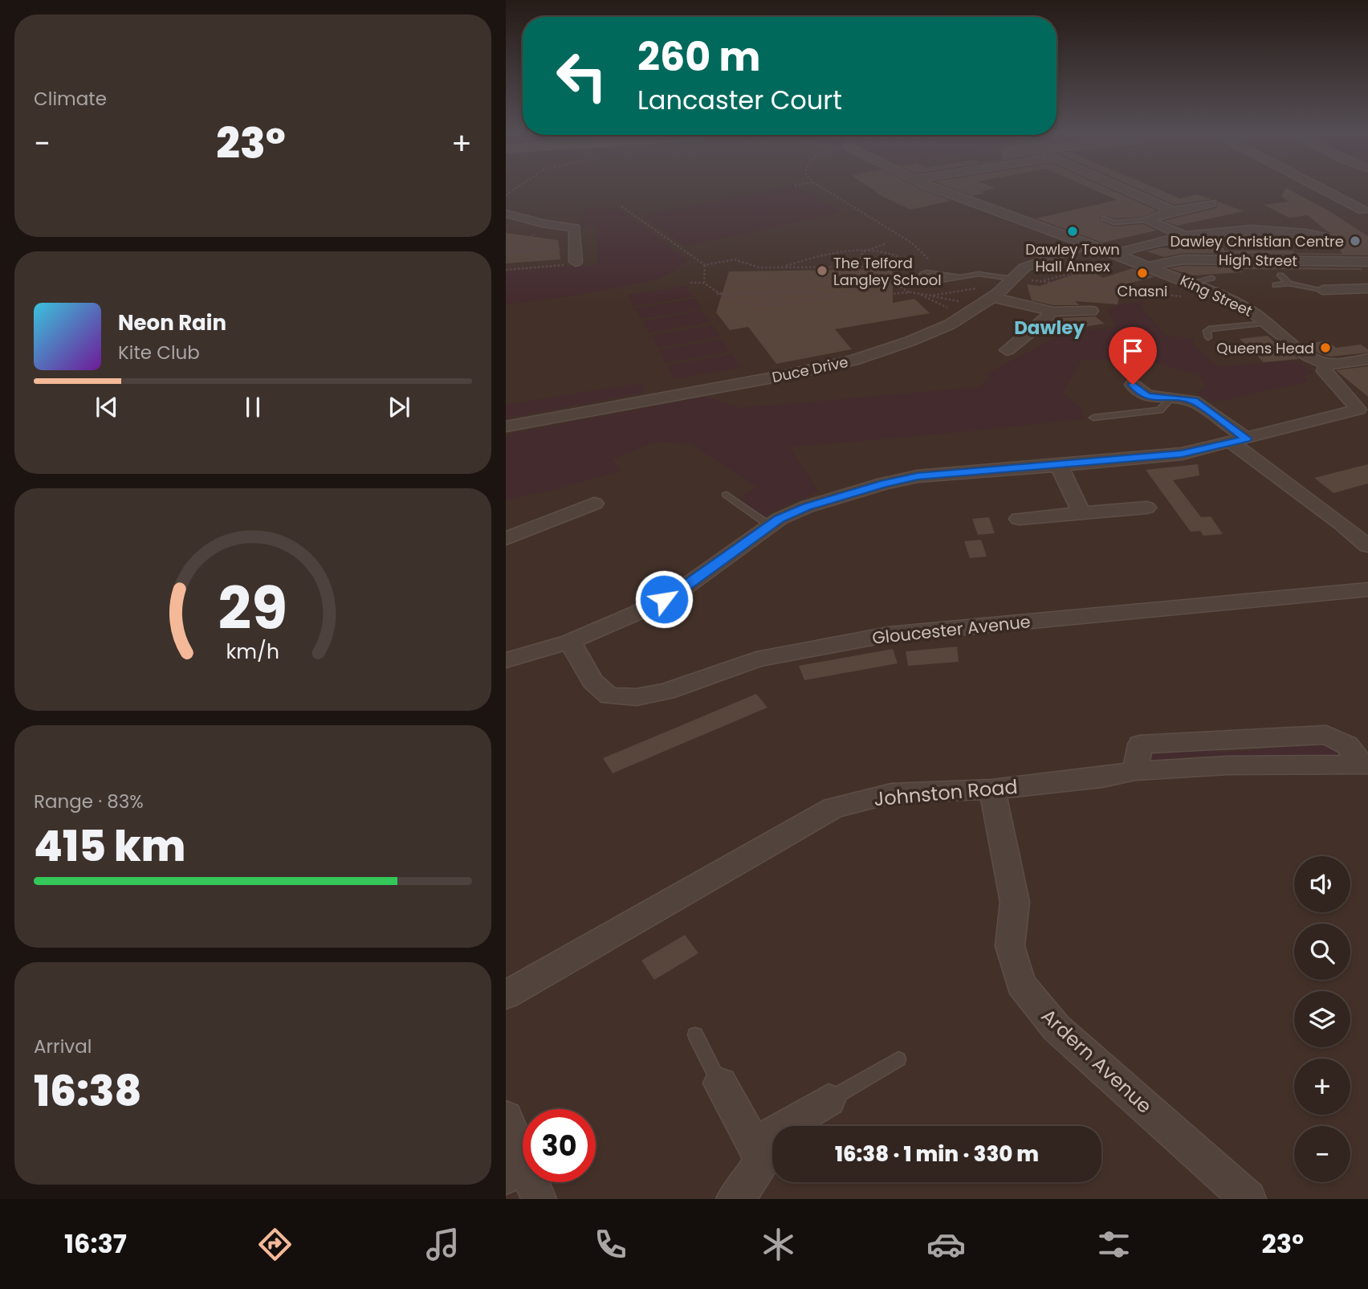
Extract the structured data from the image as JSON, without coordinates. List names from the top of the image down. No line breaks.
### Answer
{"streets":{"street":["High Street","King Street","Duce Drive","Gloucester Avenue","Johnston Road","Ardern Avenue"]},"crossings":[["High Street","King Street"],["Johnston Road","Ardern Avenue"]],"districts":["Dawley"],"places":["Dawley Town Hall Annex","Dawley Christian Centre","The Telford Langley School","Chasni","Queens Head"],"page":{"tile":["Climate",["Range · 83%","415 km"],["Arrival","16:38"]],"turn":["260 m","Lancaster Court"],"heat":["−","23°","+"],"song":["Neon Rain","Kite Club"],"map_buttons":["+","−"],"limit":"30","trip":"16:38 · 1 min · 330 m","tabs":["16:37","23°"],"gauge":["29","km/h"]}}
